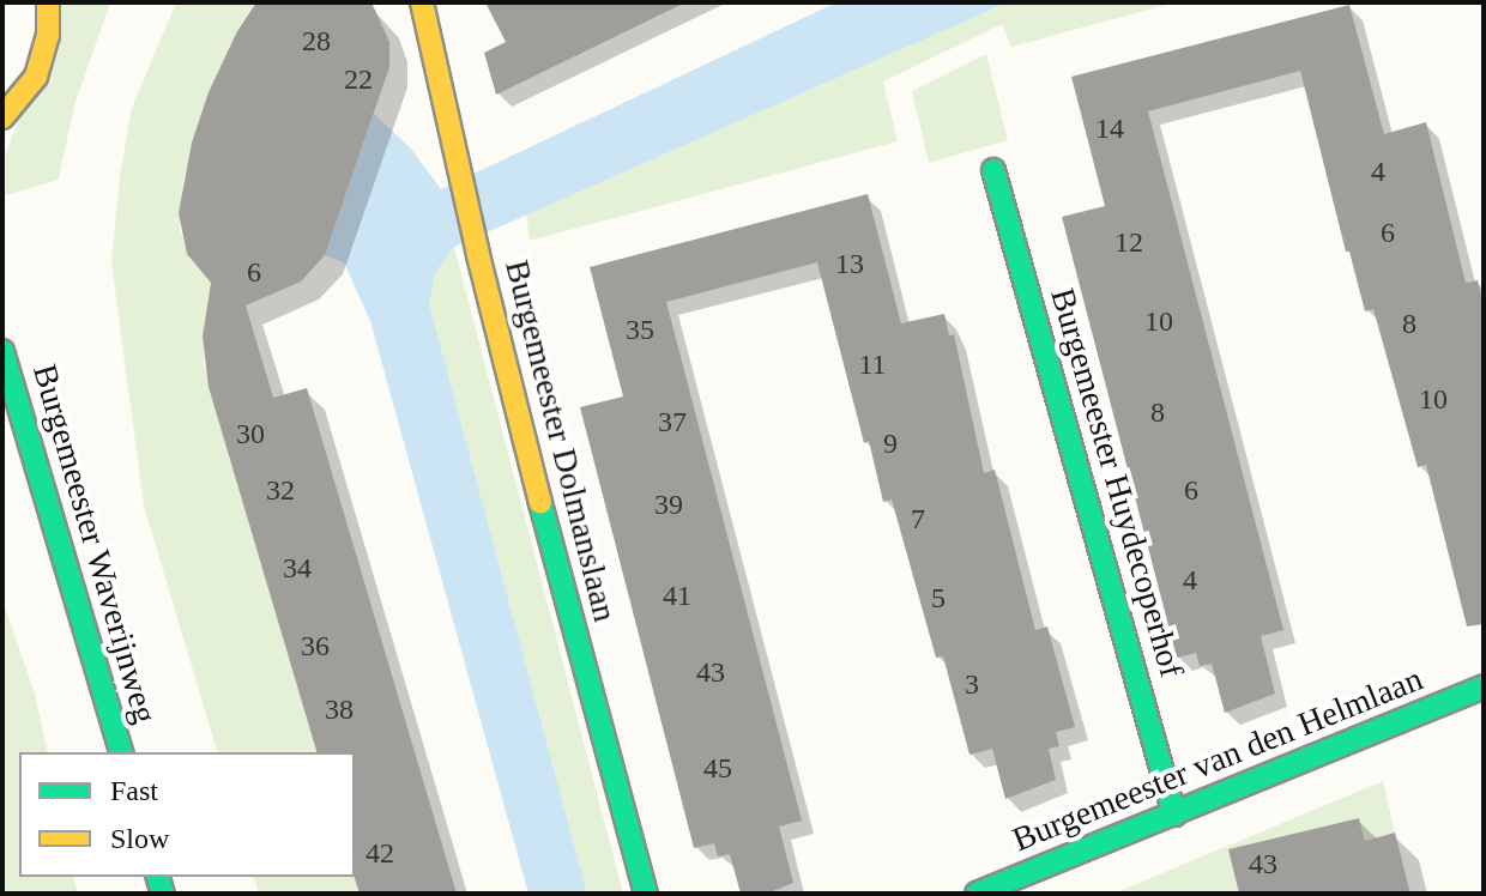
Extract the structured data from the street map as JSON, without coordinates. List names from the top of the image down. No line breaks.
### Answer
{"streets":{"street":["Burgemeester Dolmanslaan","Burgemeester Huydecoperhof","Burgemeester Waverijnweg","Burgemeester van den Helmlaan"]},"crossings":[["Burgemeester Huydecoperhof","Burgemeester van den Helmlaan"]],"house_numbers":["28","22","14","4","6","12","13","6","10","8","35","11","10","8","37","30","9","32","6","39","7","34","4","41","5","36","43","3","38","45","42","43"],"legend":["Fast","Slow"]}
